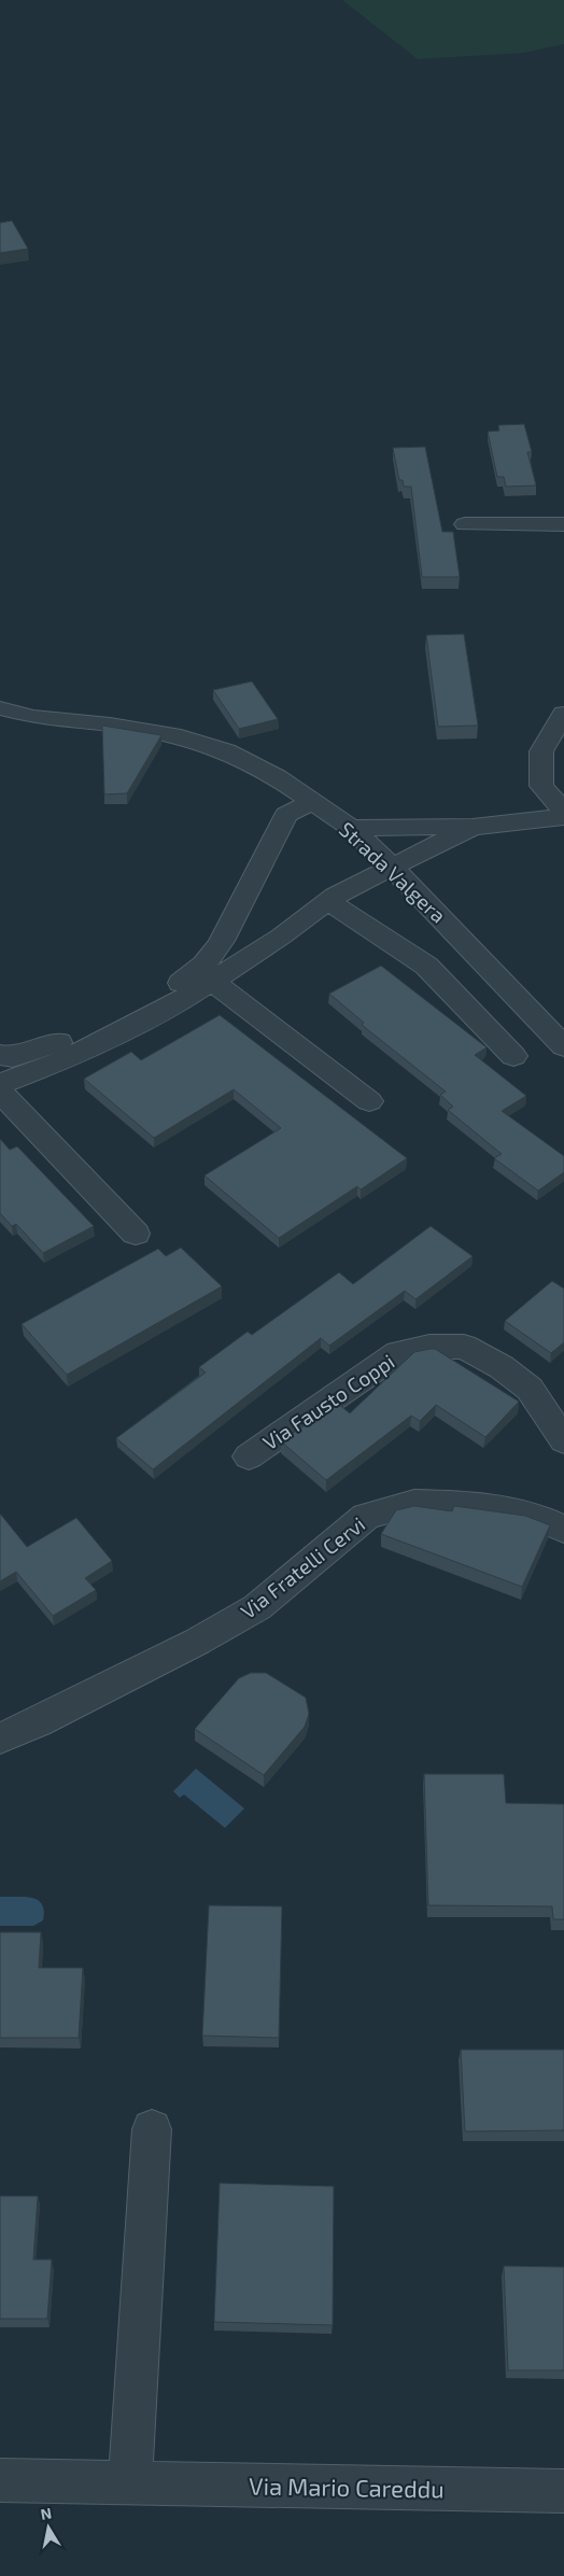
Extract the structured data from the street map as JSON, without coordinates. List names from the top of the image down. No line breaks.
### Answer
{"streets":{"street":["Strada Valgera","Via Fausto Coppi","Via Fratelli Cervi","Via Mario Careddu"]},"north":"top"}
